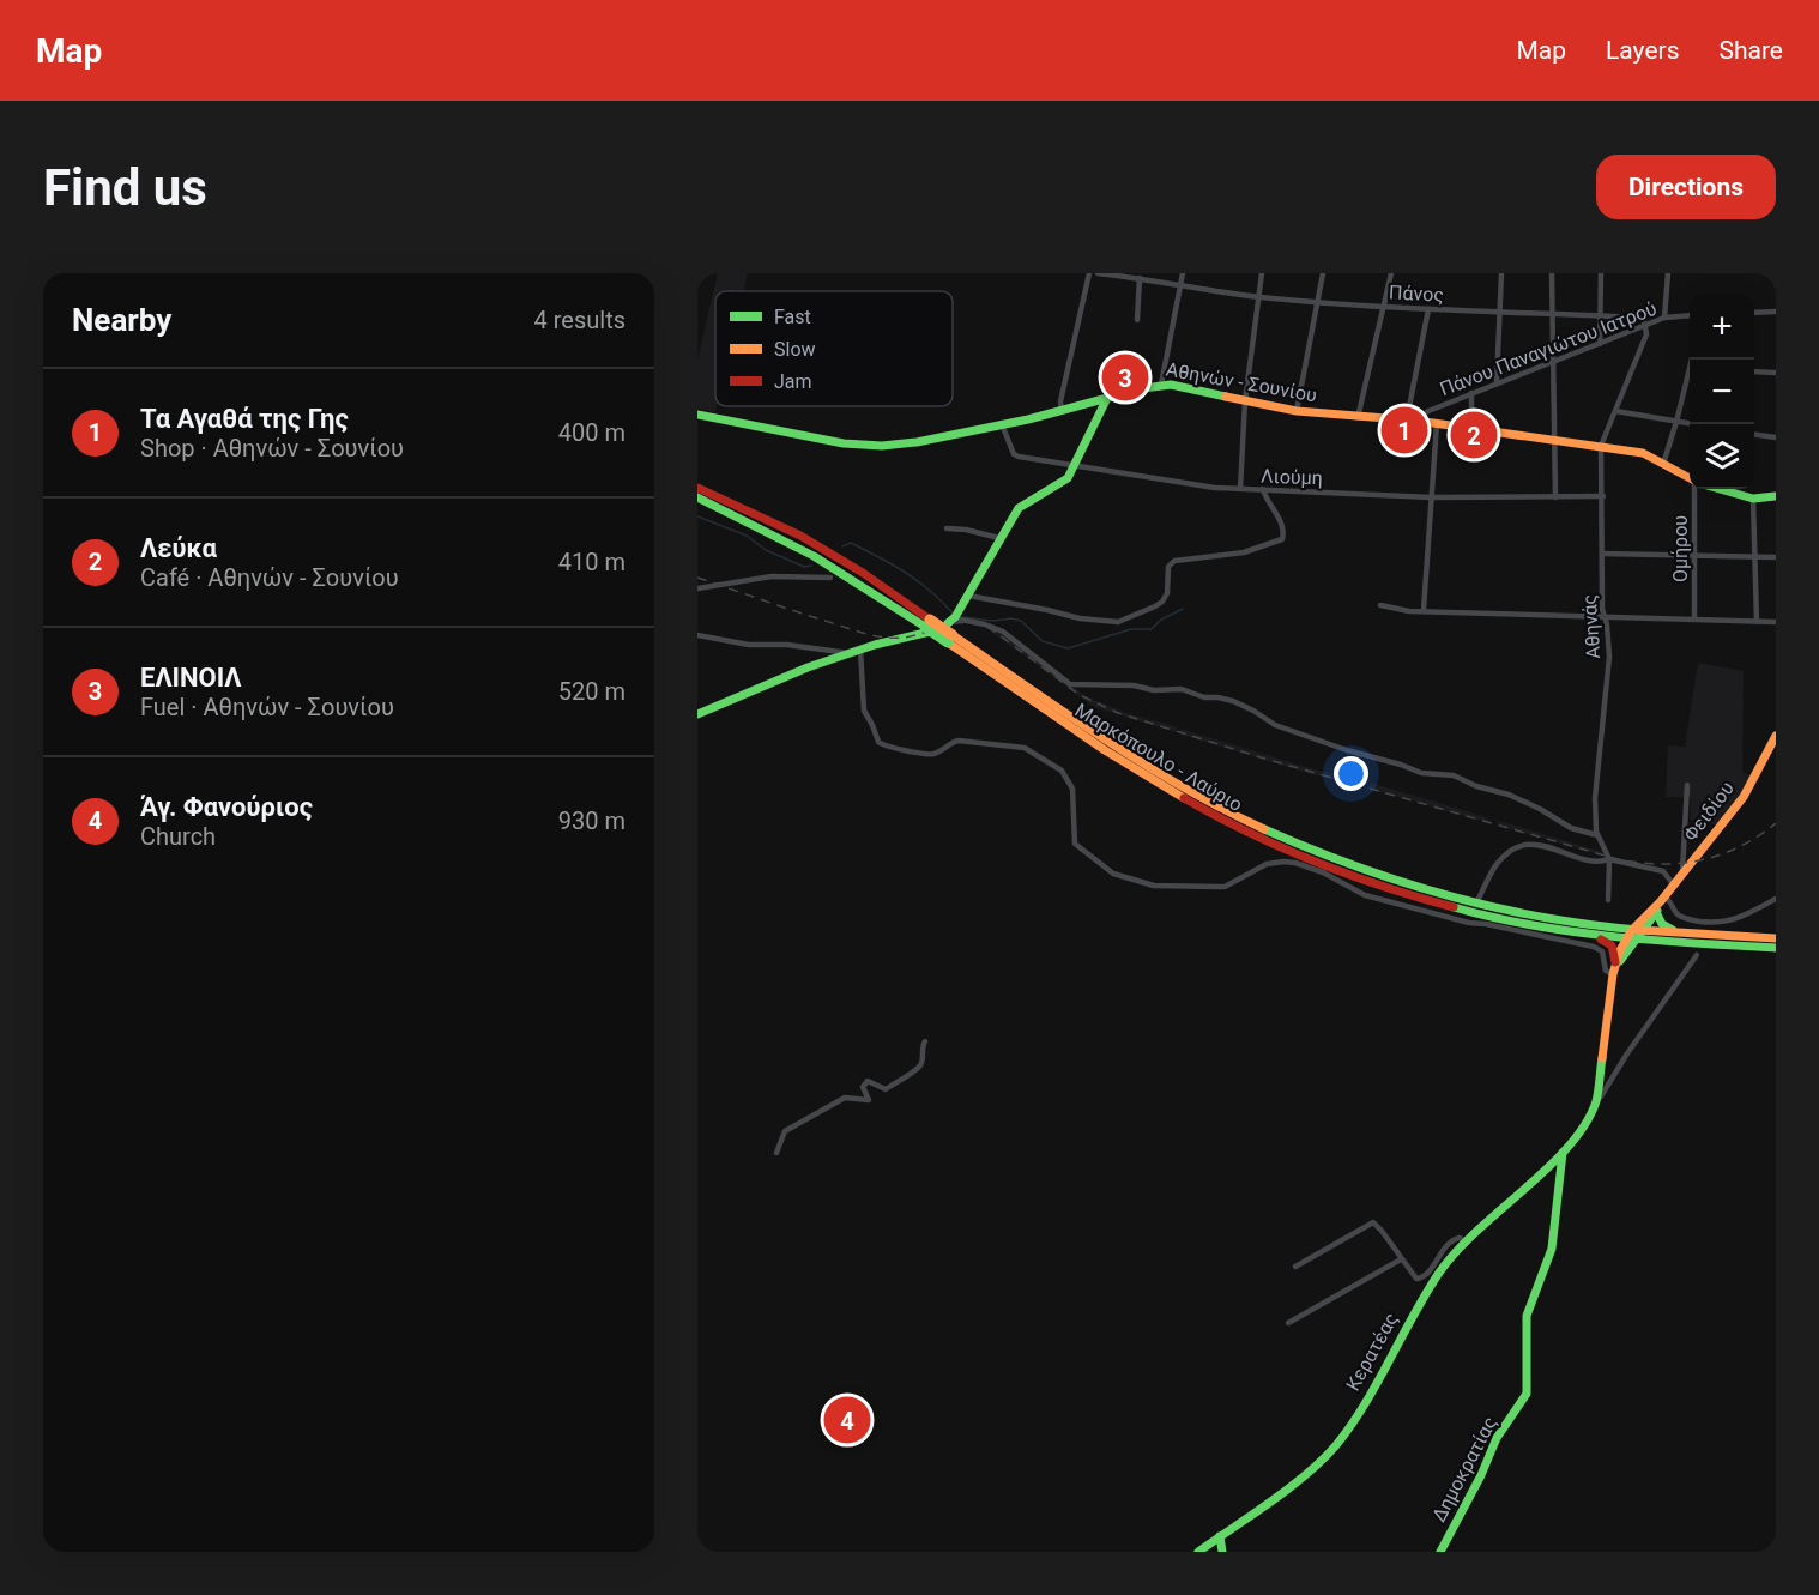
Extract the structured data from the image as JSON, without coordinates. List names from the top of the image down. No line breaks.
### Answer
{"streets":{"main road":["Αθηνών - Σουνίου","Μαρκόπουλο - Λαύριο","Φειδίου","Κερατέας","Δημοκρατίας"],"street":["Πάνος","Πάνου Παναγιώτου Ιατρού","Λιούμη","Ομήρου","Αθηνάς"]},"crossings":[["Πάνος","Πάνου Παναγιώτου Ιατρού"],["Πάνος","Αθηνάς"],["Πάνου Παναγιώτου Ιατρού","Αθηνών - Σουνίου"],["Πάνου Παναγιώτου Ιατρού","Αθηνάς"],["Αθηνών - Σουνίου","Λιούμη"],["Αθηνών - Σουνίου","Αθηνάς"],["Λιούμη","Αθηνάς"],["Κερατέας","Δημοκρατίας"]],"legend":["Fast","Slow","Jam"],"page":{"header":"Map","nav":["Map","Layers","Share"],"buttons":"Directions","title":"Find us","heading":["Nearby","4 results"],"map_buttons":["+","−"],"pins":["3","1","2","4"],"list":[{"mark":"1","name":"Τα Αγαθά της Γης","note":"Shop · Αθηνών - Σουνίου","value":"400 m"},{"mark":"2","name":"Λεύκα","note":"Café · Αθηνών - Σουνίου","value":"410 m"},{"mark":"3","name":"ΕΛΙΝΟΙΛ","note":"Fuel · Αθηνών - Σουνίου","value":"520 m"},{"mark":"4","name":"Άγ. Φανούριος","note":"Church","value":"930 m"}]}}
